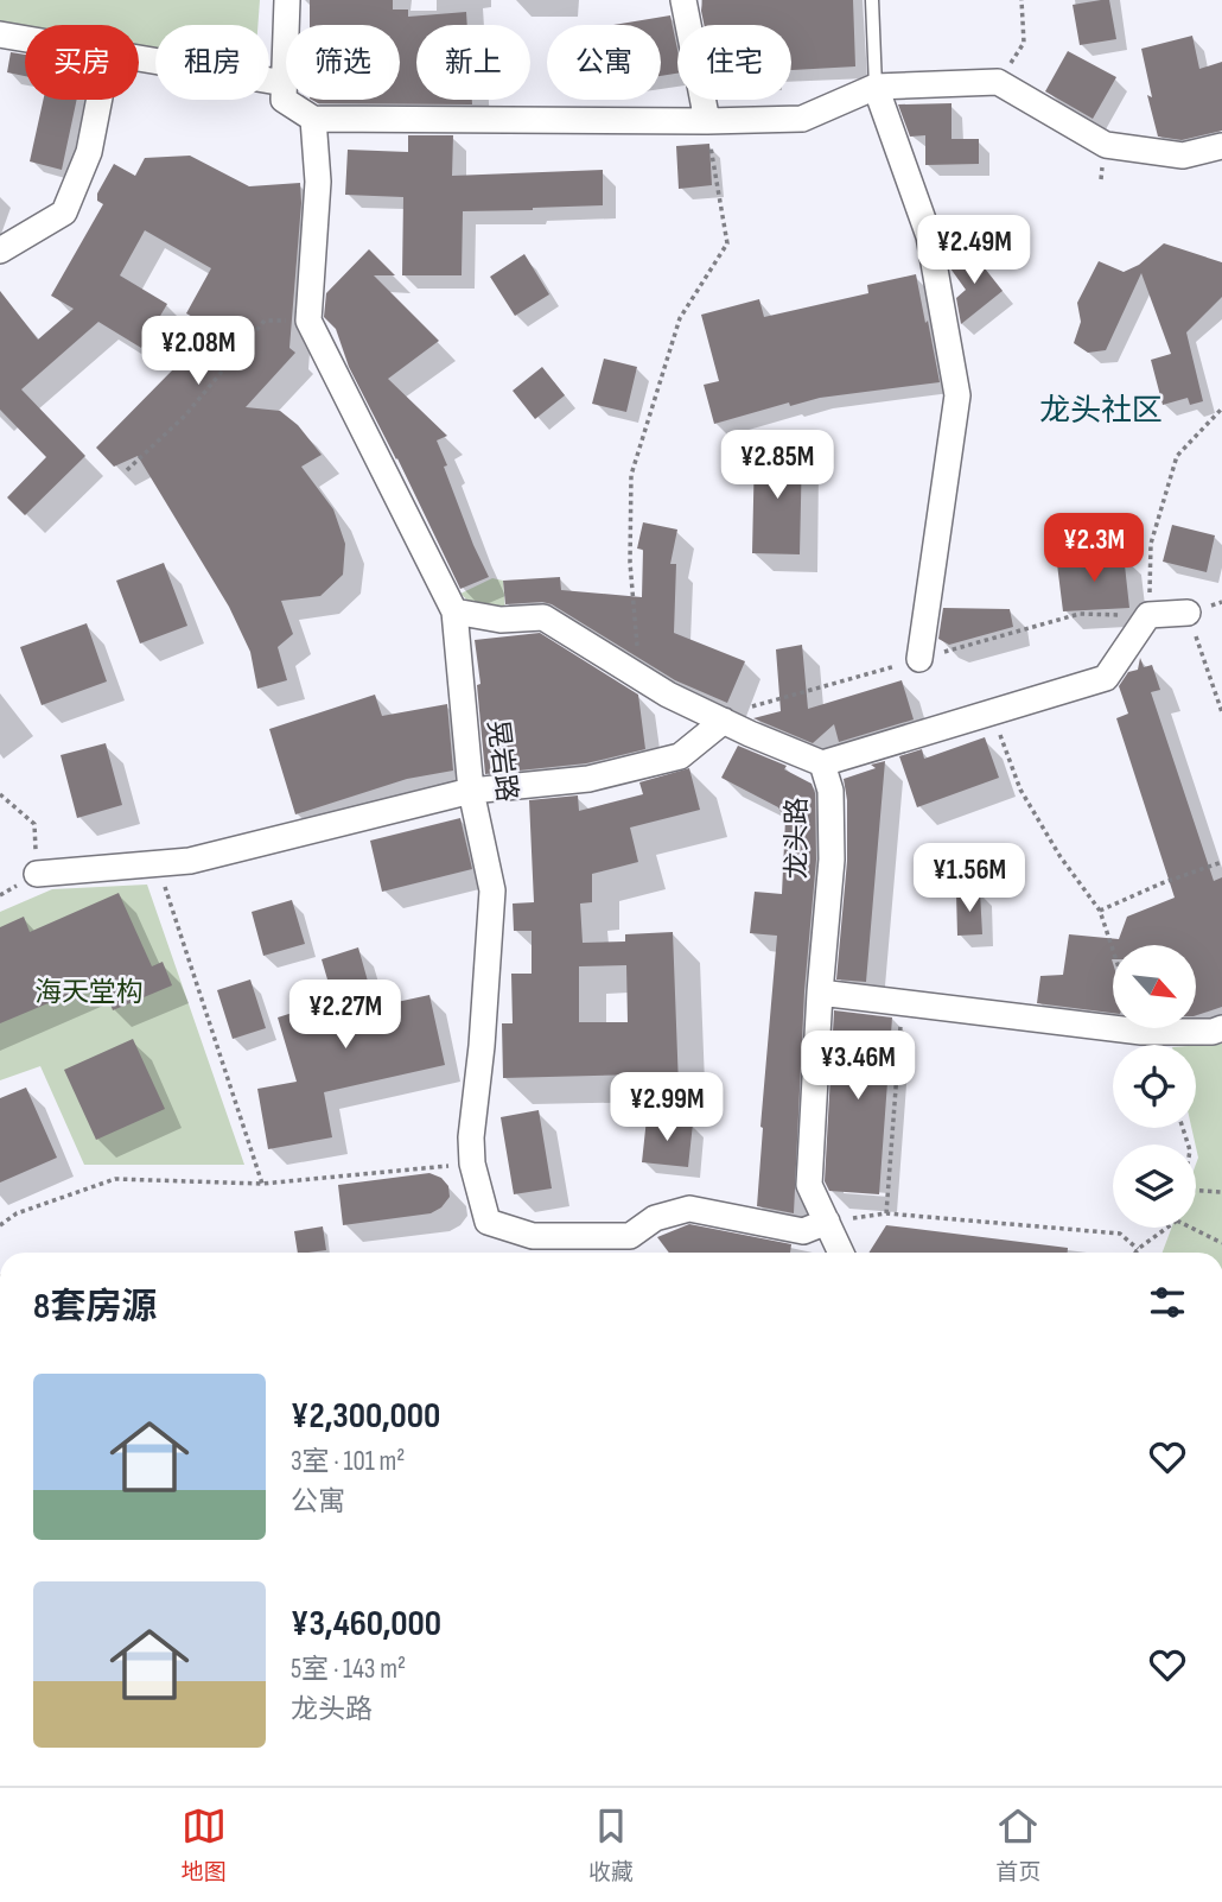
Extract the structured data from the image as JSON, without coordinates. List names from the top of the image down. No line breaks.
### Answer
{"streets":{"street":["晃岩路","龙头路"]},"crossings":[["晃岩路","龙头路"]],"districts":["龙头社区"],"parks":["海天堂构"],"north":"bottom right","page":{"chip":["买房","租房","筛选","新上","公寓","住宅"],"price":["¥2.49M","¥2.08M","¥2.85M","¥2.3M","¥1.56M","¥2.27M","¥3.46M","¥2.99M"],"heading":"8套房源","list":[{"name":"¥2,300,000","note":"3室 · 101 m² · 公寓"},{"name":"¥3,460,000","note":"5室 · 143 m² · 龙头路"}],"tabs":["地图","收藏","首页"]}}
